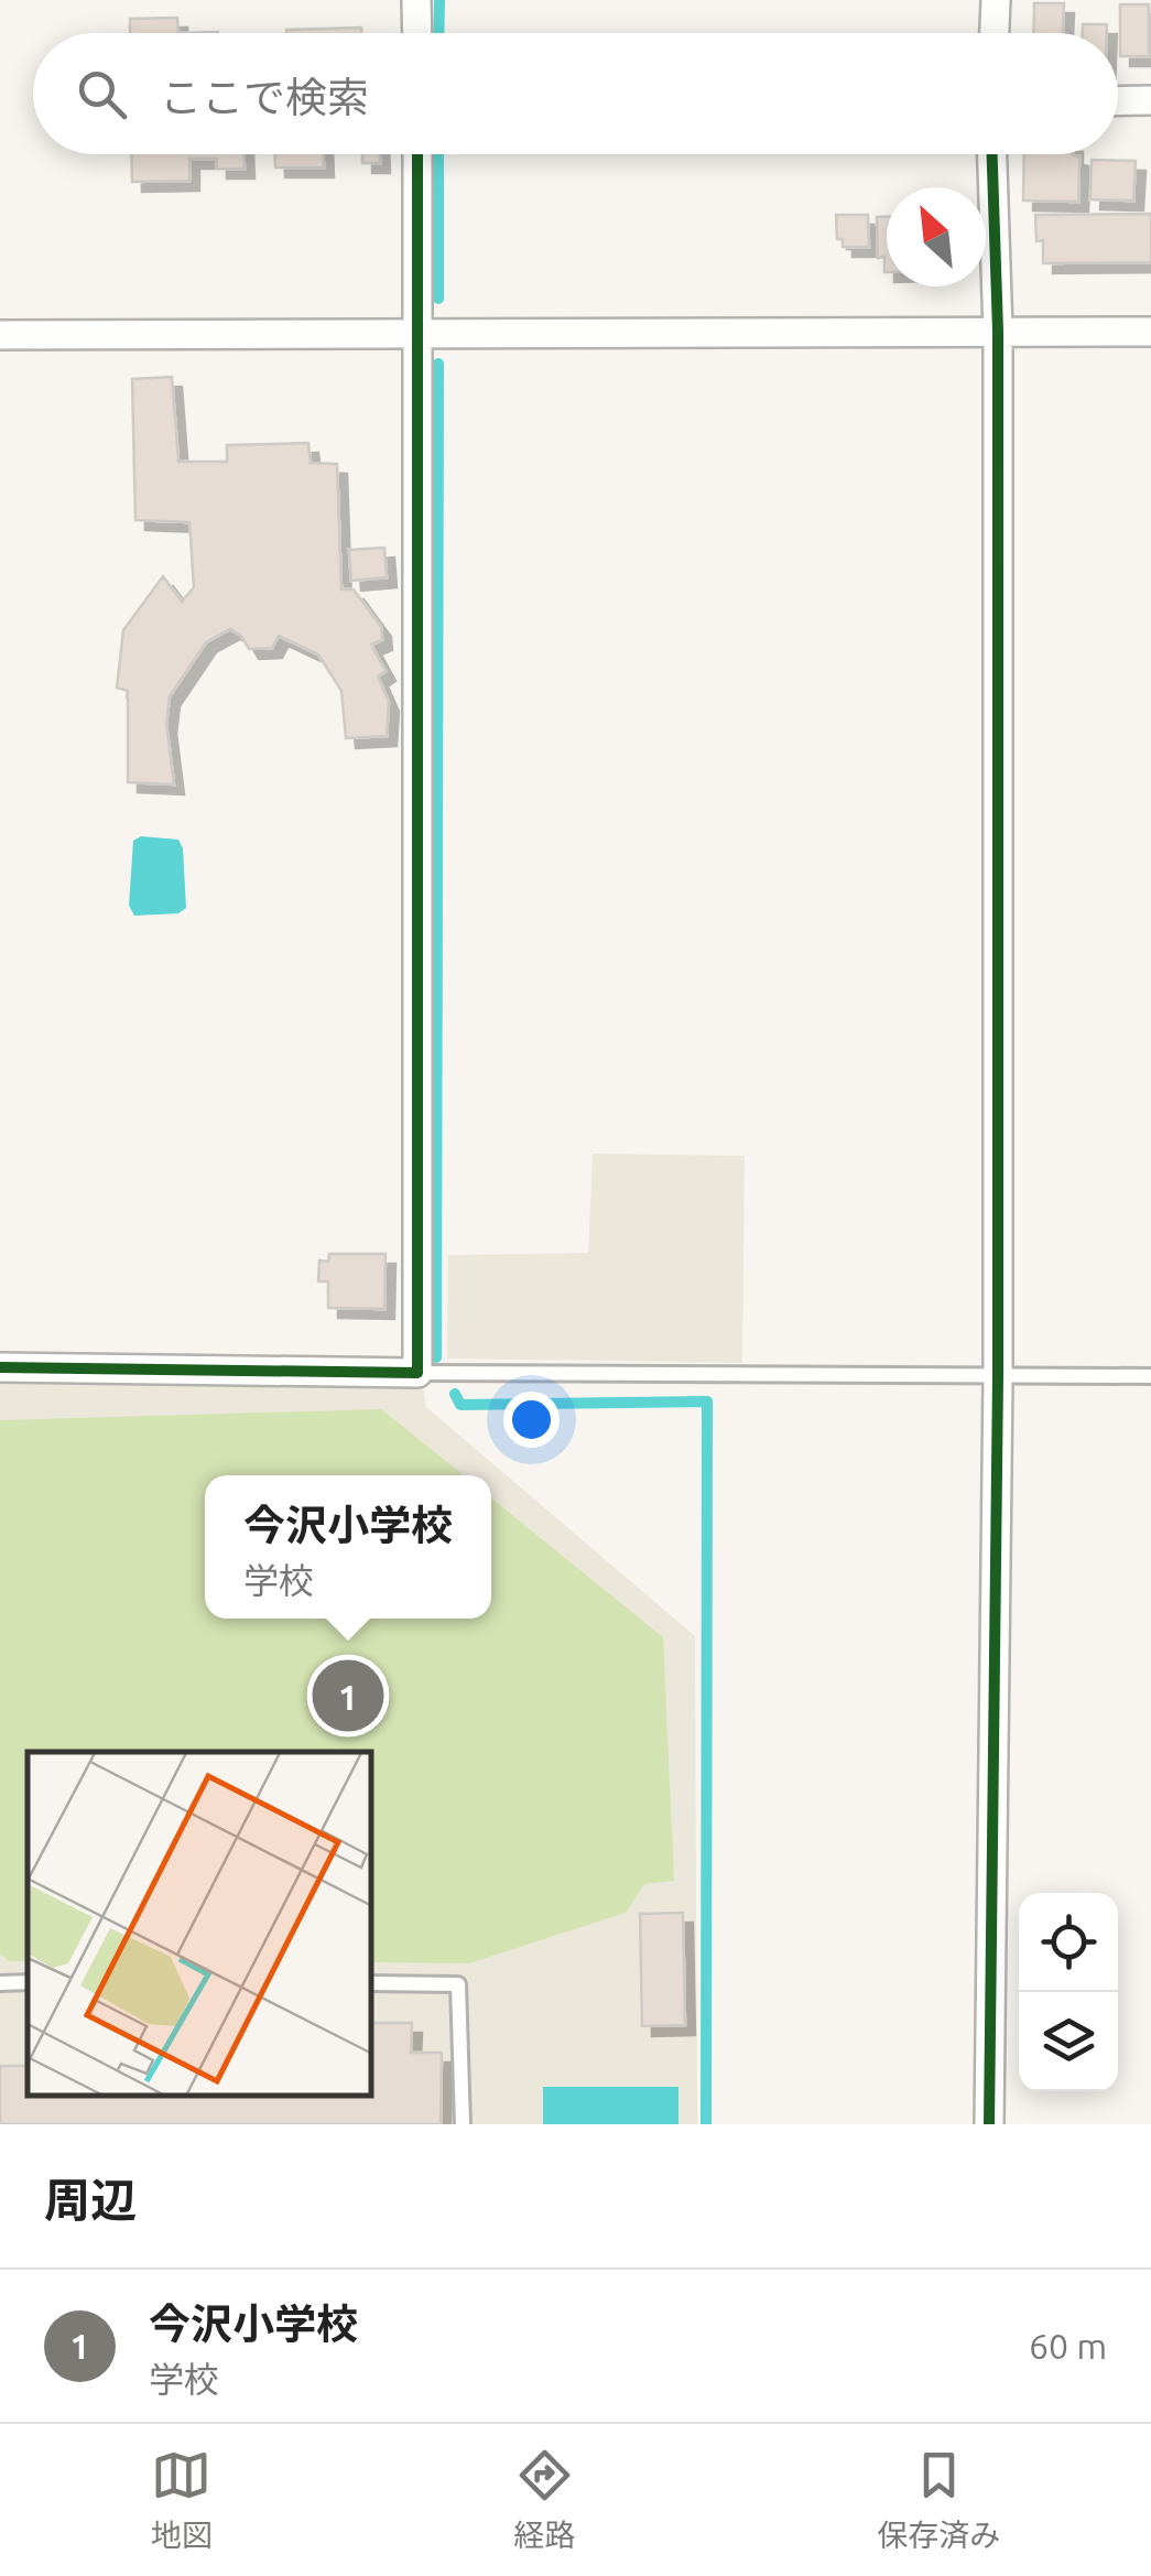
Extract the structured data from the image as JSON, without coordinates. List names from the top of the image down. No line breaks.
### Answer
{"north":"top left","page":{"search":"ここで検索","popup":["今沢小学校","学校"],"pins":"1","heading":"周辺","list":[{"mark":"1","name":"今沢小学校","note":"学校","value":"60 m"}],"nav":["地図","経路","保存済み"]}}
